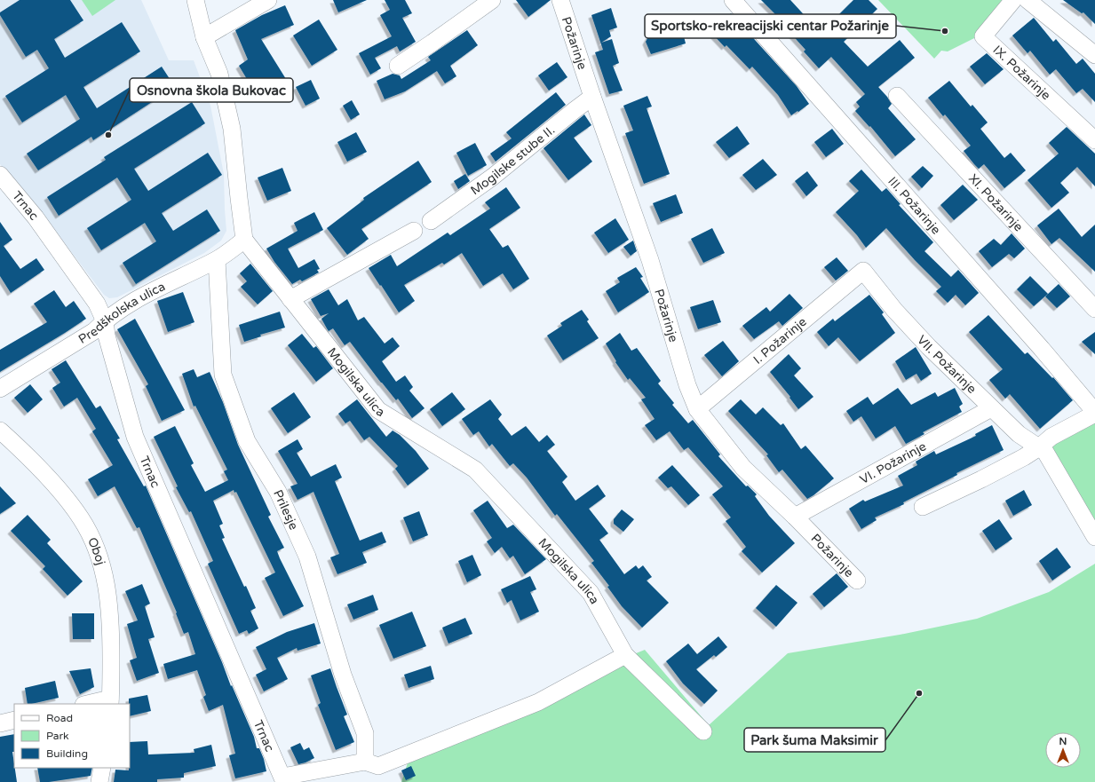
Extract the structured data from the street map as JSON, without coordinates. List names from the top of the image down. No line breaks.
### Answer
{"streets":{"street":["Požarinje","IX. Požarinje","Mogilske stube II.","XI. Požarinje","Trnac","III. Požarinje","Predškolska ulica","I. Požarinje","VII. Požarinje","Mogilska ulica","VI. Požarinje","Prilesje","Oboj"]},"crossings":[["Požarinje","Mogilske stube II."],["Požarinje","I. Požarinje"],["Požarinje","VI. Požarinje"],["Trnac","Predškolska ulica"],["Predškolska ulica","Mogilska ulica"],["Predškolska ulica","Prilesje"],["I. Požarinje","VII. Požarinje"],["VII. Požarinje","VI. Požarinje"]],"places":["Sportsko-rekreacijski centar Požarinje","Osnovna škola Bukovac","Park šuma Maksimir"],"legend":["Road","Park","Building"],"north":"top"}
